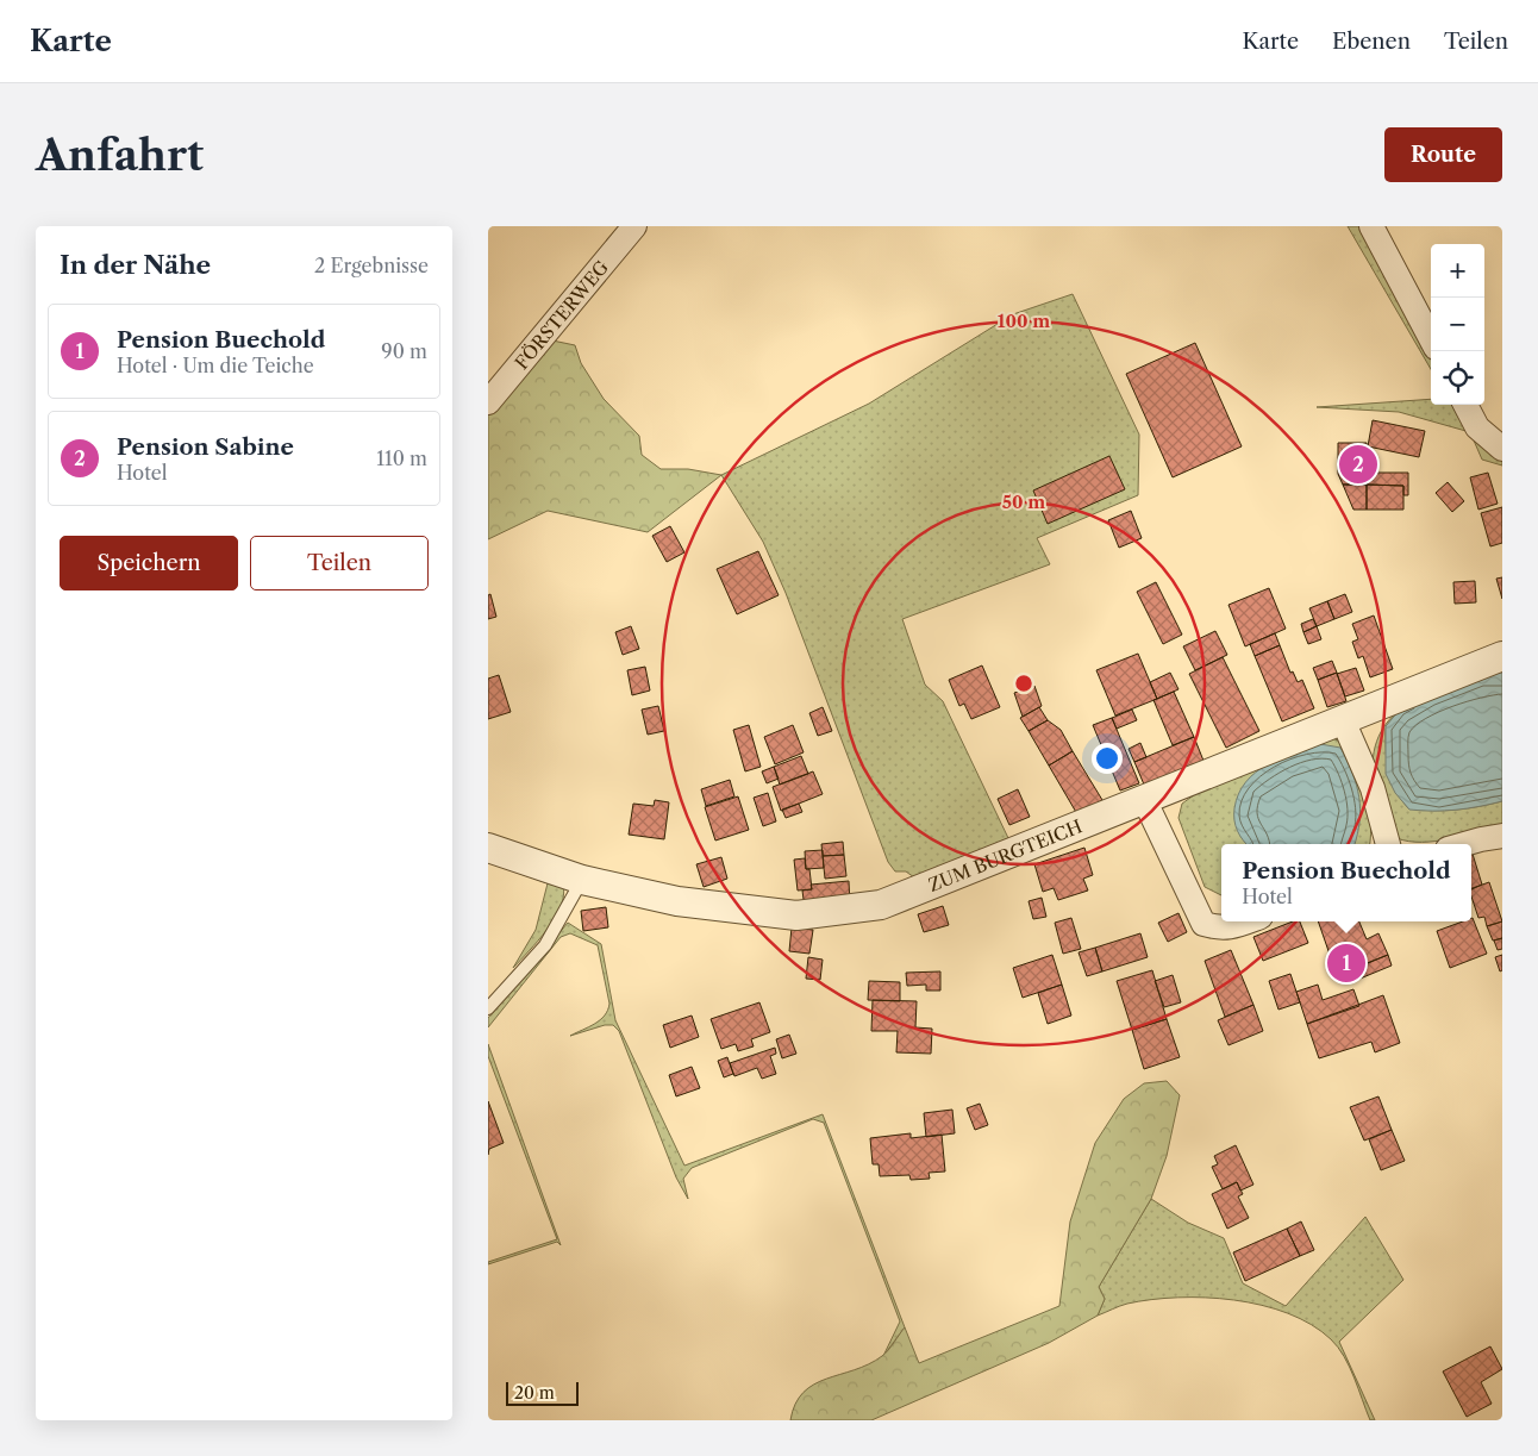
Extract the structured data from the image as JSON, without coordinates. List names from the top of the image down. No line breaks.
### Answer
{"streets":{"street":["FÖRSTERWEG","ZUM BURGTEICH"]},"scale_bar":"20 m","page":{"header":"Karte","nav":["Karte","Ebenen","Teilen"],"buttons":["Route",["Speichern","Teilen"]],"title":"Anfahrt","heading":["In der Nähe","2 Ergebnisse"],"map_buttons":["+","−"],"list":[{"mark":"1","name":"Pension Buechold","note":"Hotel · Um die Teiche","value":"90 m"},{"mark":"2","name":"Pension Sabine","note":"Hotel","value":"110 m"}],"pins":["2","1"],"popup":["Pension Buechold","Hotel"],"scale":"20 m"},"rings":["100 m","50 m"]}
